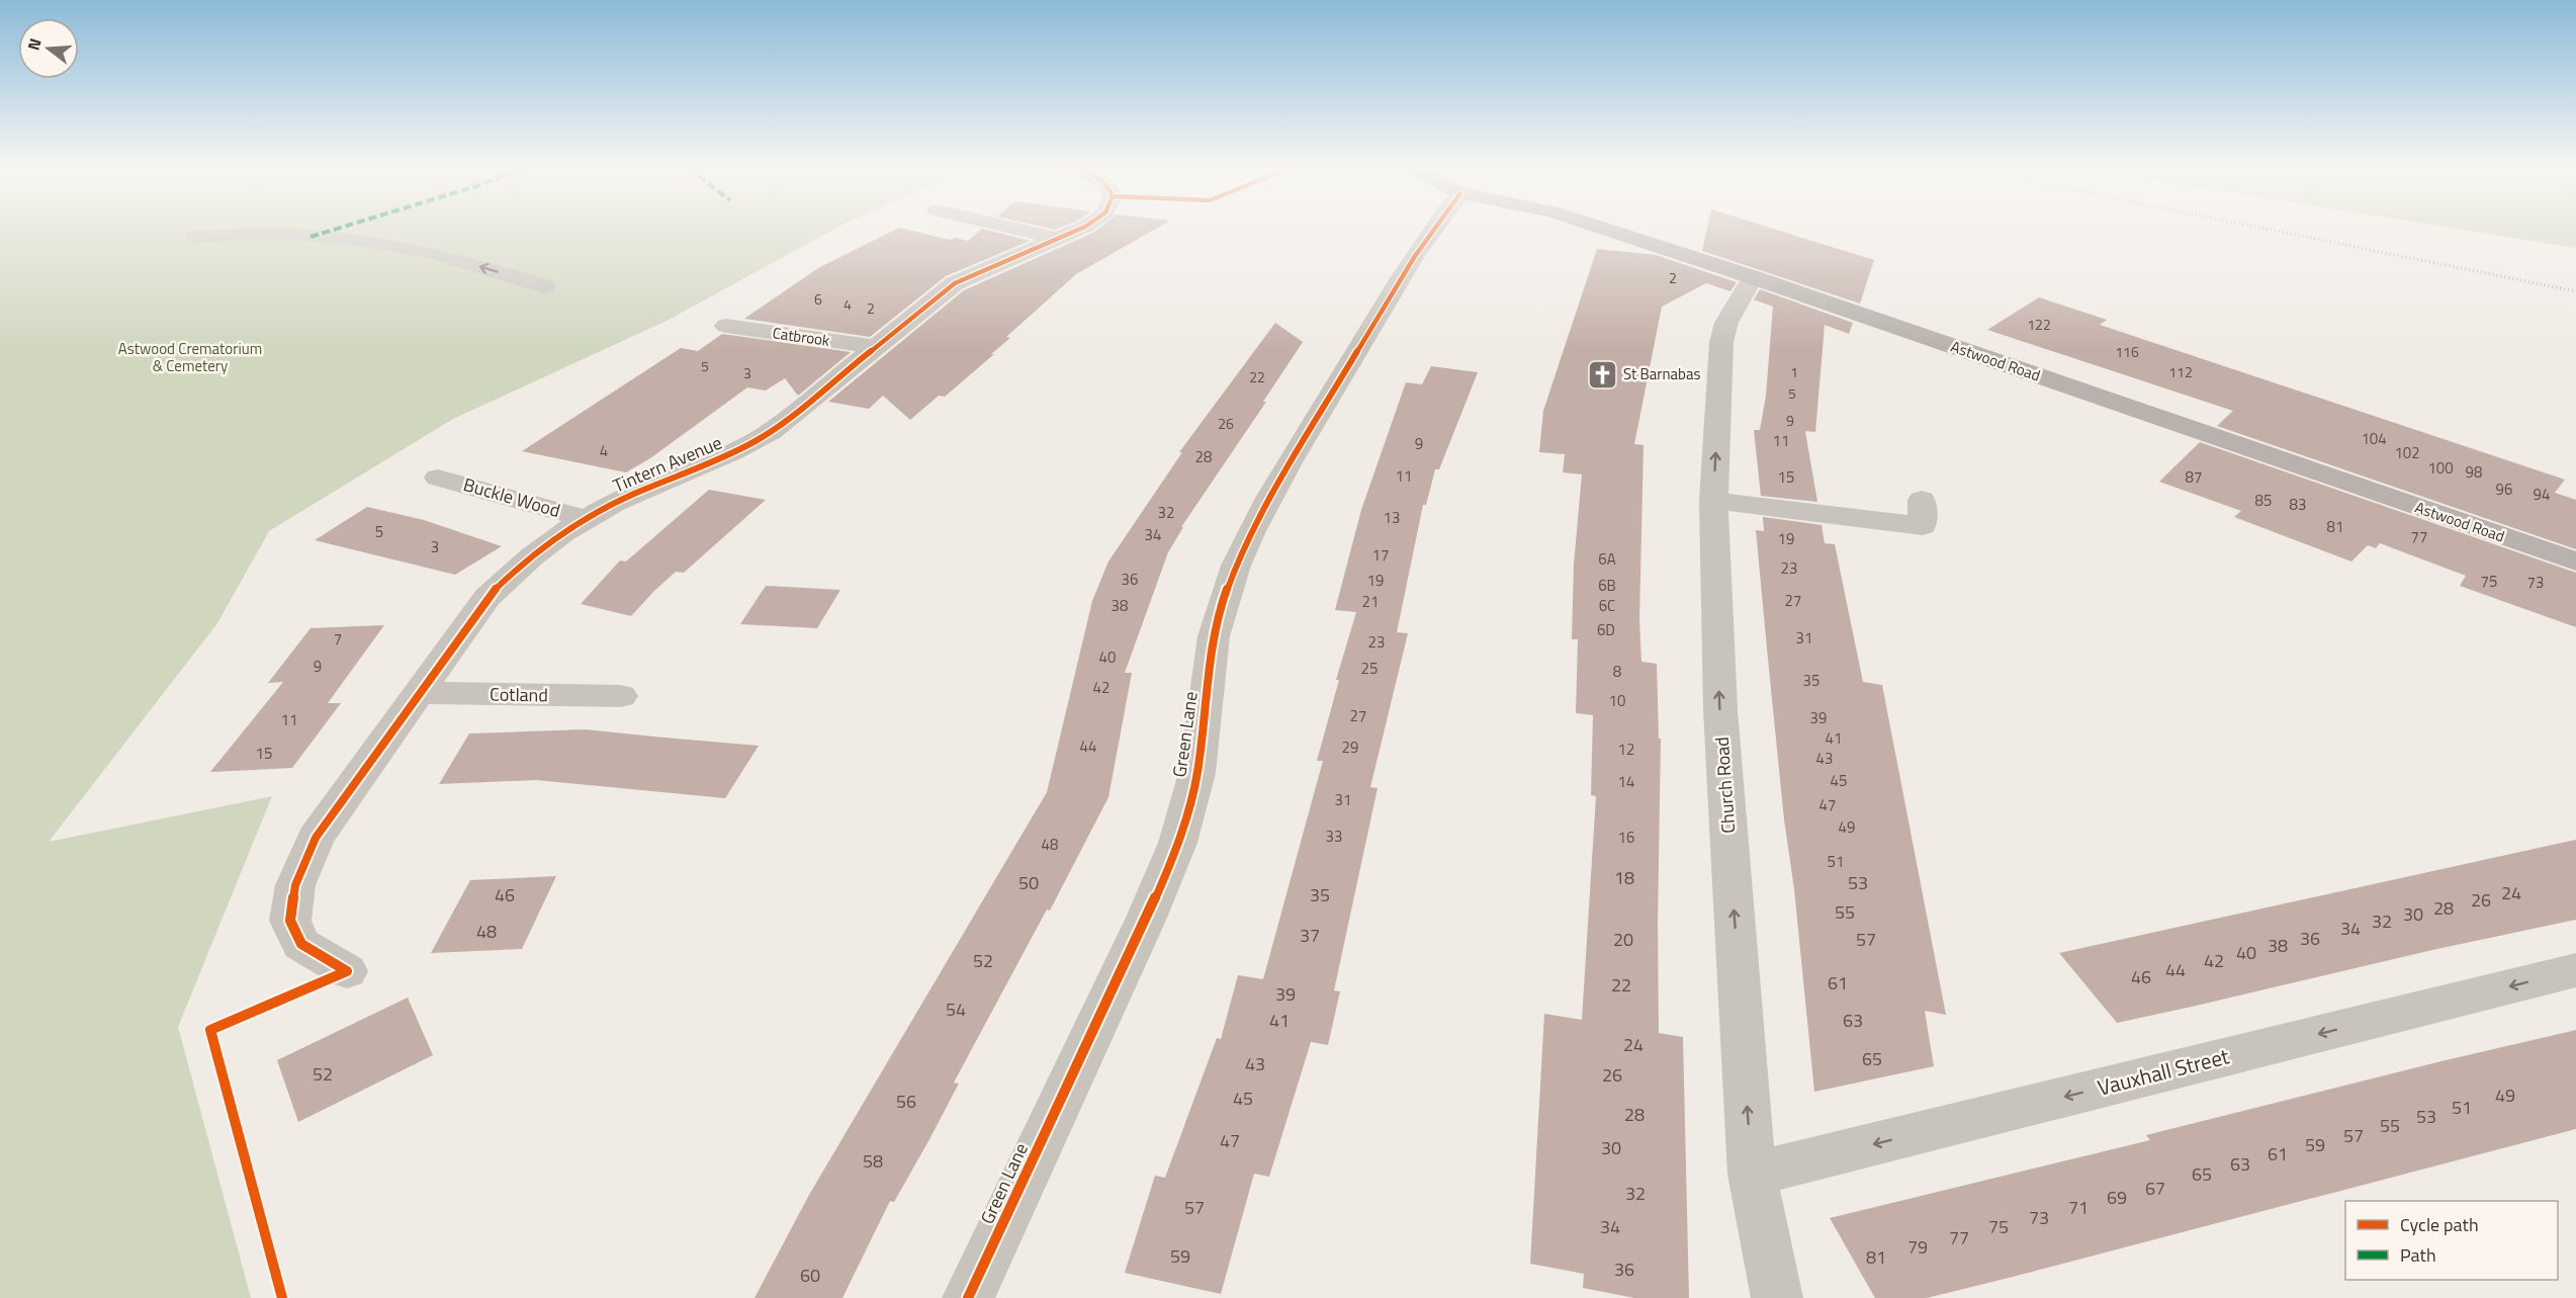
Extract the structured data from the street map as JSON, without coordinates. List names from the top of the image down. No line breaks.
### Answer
{"streets":{"main road":["Astwood Road"],"street":["Catbrook","Tintern Avenue","Buckle Wood","Cotland","Green Lane","Church Road","Vauxhall Street"]},"crossings":[["Catbrook","Tintern Avenue"],["Astwood Road","Church Road"],["Tintern Avenue","Buckle Wood"],["Tintern Avenue","Cotland"],["Church Road","Vauxhall Street"]],"one_way":["Church Road","Vauxhall Street"],"parks":["Astwood Crematorium & Cemetery"],"places":{"church":["St Barnabas"]},"house_numbers":["2","6","4","2","122","116","5","1","112","3","22","5","9","26","104","11","9","4","102","28","100","98","11","15","87","96","94","85","83","32","13","81","5","34","77","19","3","17","6A","23","36","19","75","73","6B","27","21","38","6C","6D","31","7","23","40","9","25","8","35","42","10","27","39","11","41","44","29","12","15","43","45","14","31","47","49","33","16","48","51","18","50","53","24","46","35","26","28","55","30","32","34","48","37","36","20","57","38","40","52","42","44","46","61","22","39","54","41","63","24","65","43","52","26","49","45","56","51","28","53","55","57","47","59","30","61","58","63","65","67","32","69","57","71","73","34","75","77","79","59","81","36","60"],"legend":["Cycle path","Path"],"north":"left"}
